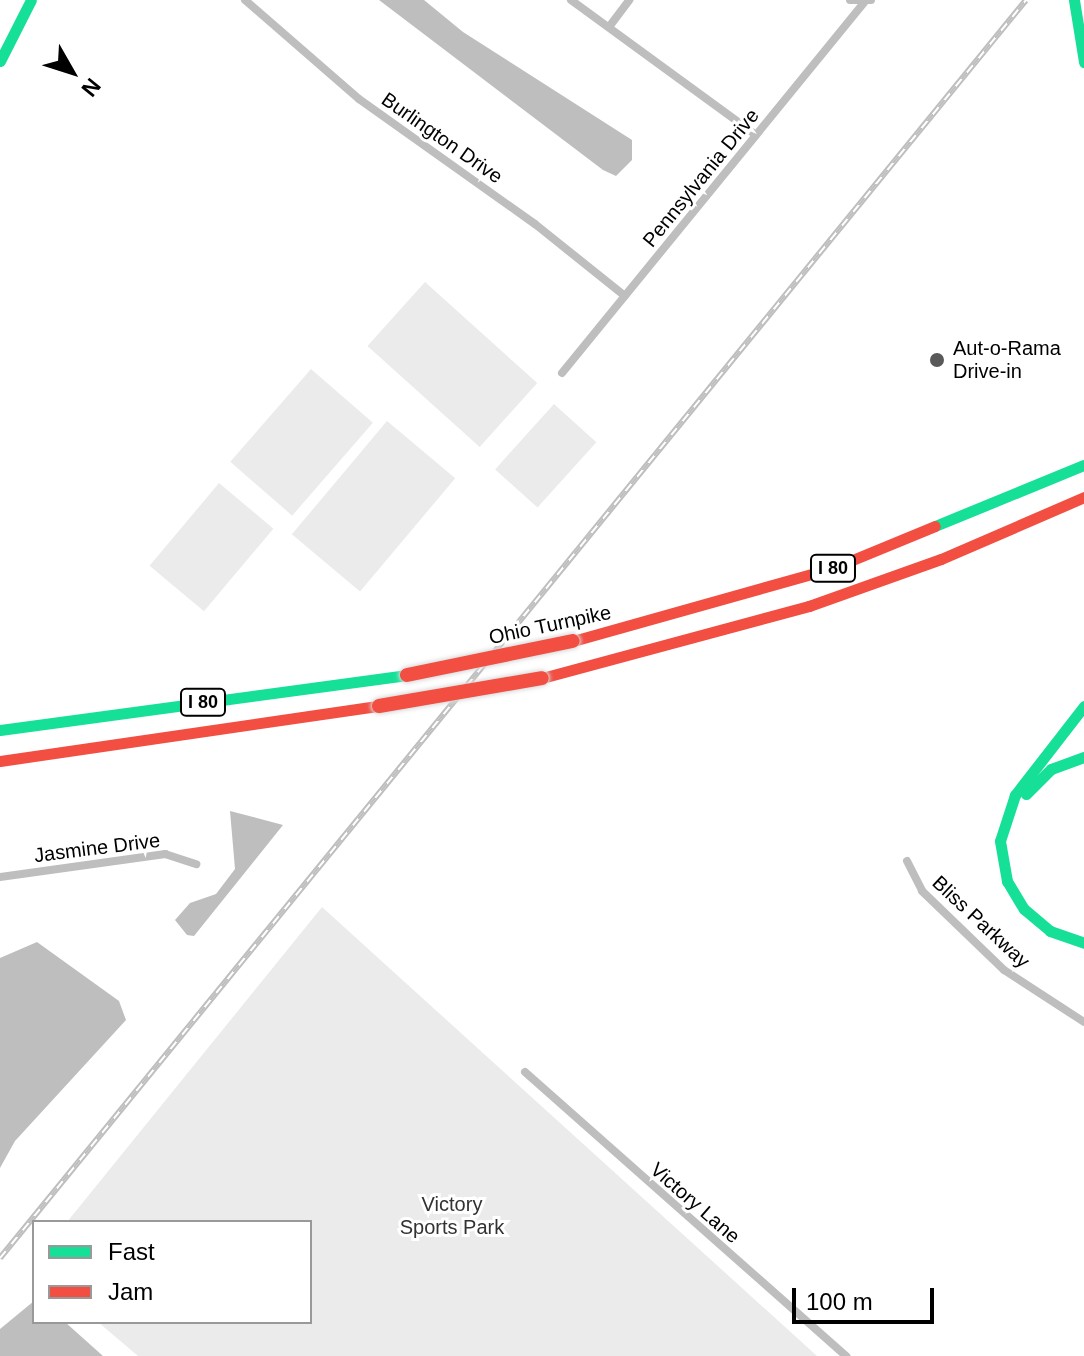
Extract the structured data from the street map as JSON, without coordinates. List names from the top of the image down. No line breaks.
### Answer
{"streets":{"main road":["I 80","Ohio Turnpike"],"street":["Burlington Drive","Pennsylvania Drive","Jasmine Drive","Bliss Parkway","Victory Lane"]},"crossings":[["Burlington Drive","Pennsylvania Drive"]],"parks":["Victory Sports Park"],"places":["Aut-o-Rama Drive-in"],"legend":["Fast","Jam"],"scale_bar":"100 m","north":"bottom right"}
